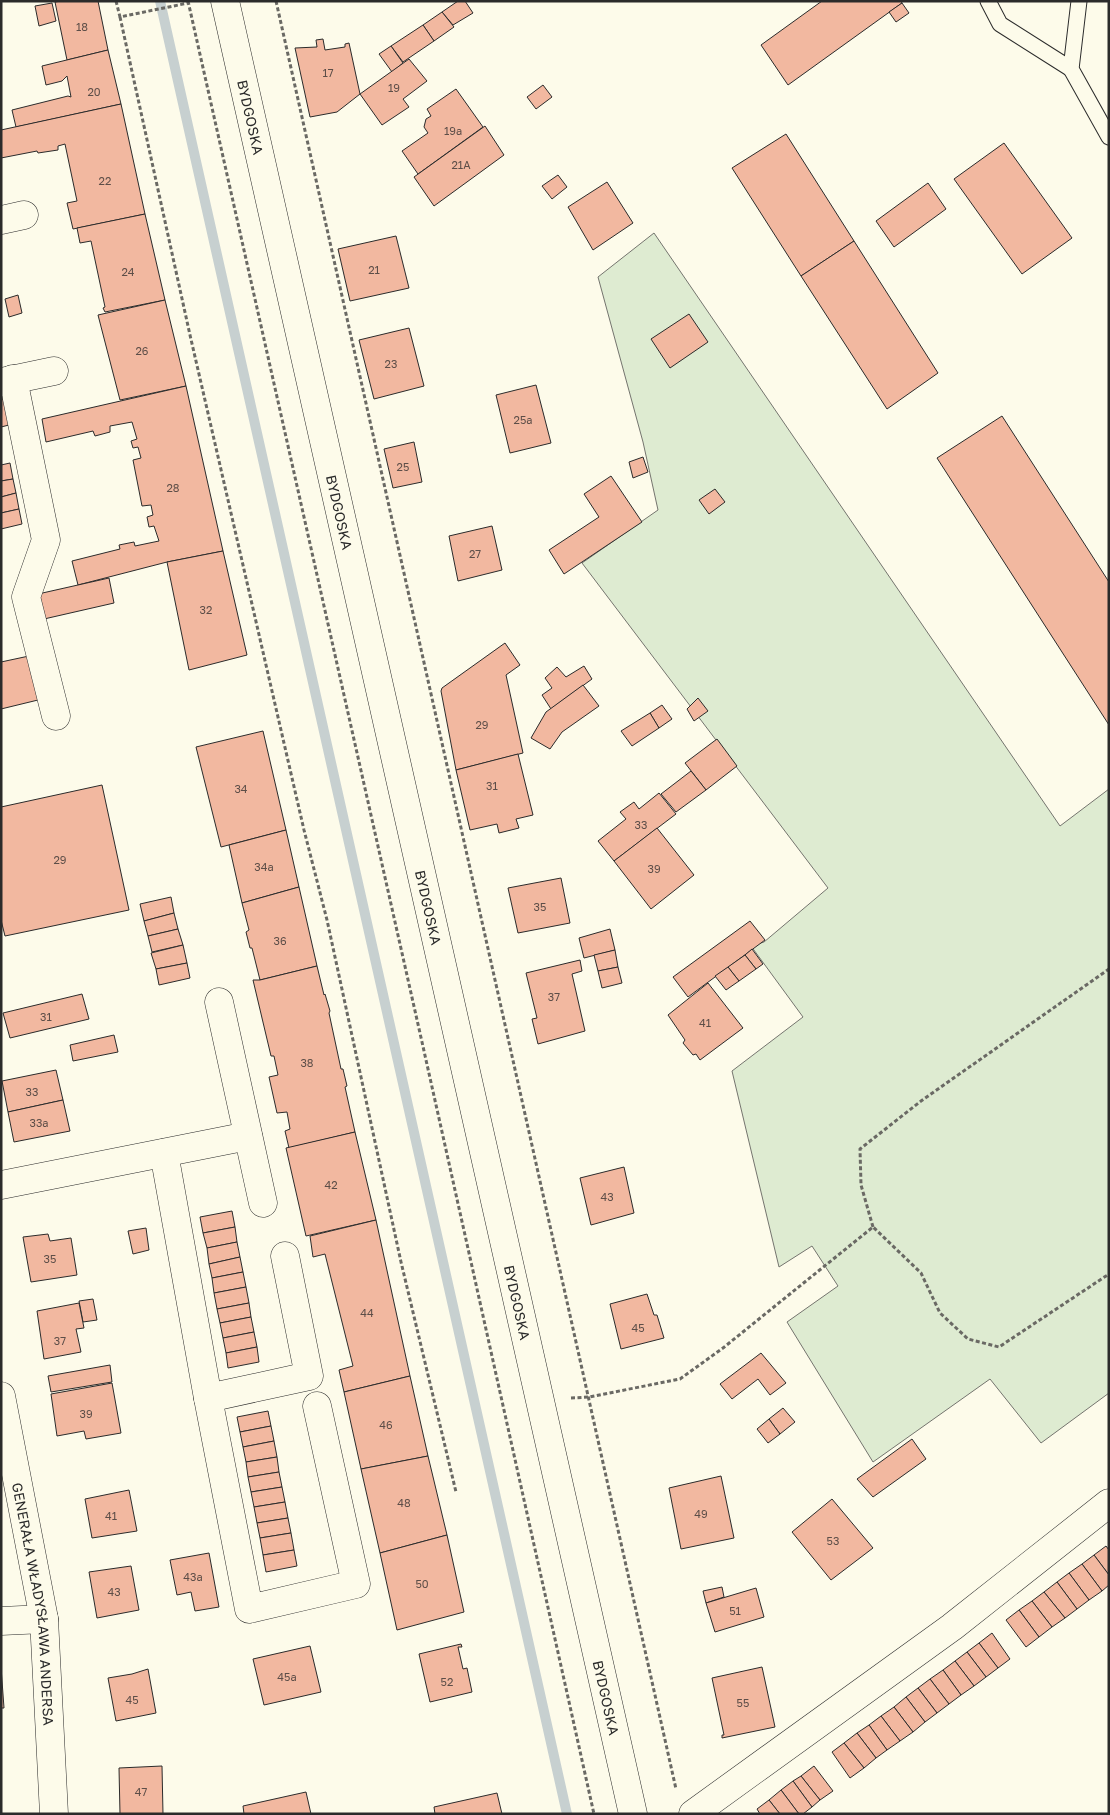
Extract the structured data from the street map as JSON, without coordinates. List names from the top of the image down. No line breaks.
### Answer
{"streets":{"street":["BYDGOSKA","GENERAŁA WŁADYSŁAWA ANDERSA"]},"house_numbers":["18","17","19","20","19a","21A","22","21","24","26","23","25a","25","28","27","32","29","31","34","33","29","34a","39","35","36","37","31","41","38","33","33a","42","43","35","44","45","37","39","46","48","49","41","53","43a","50","43","51","45a","52","45","55","47"]}
